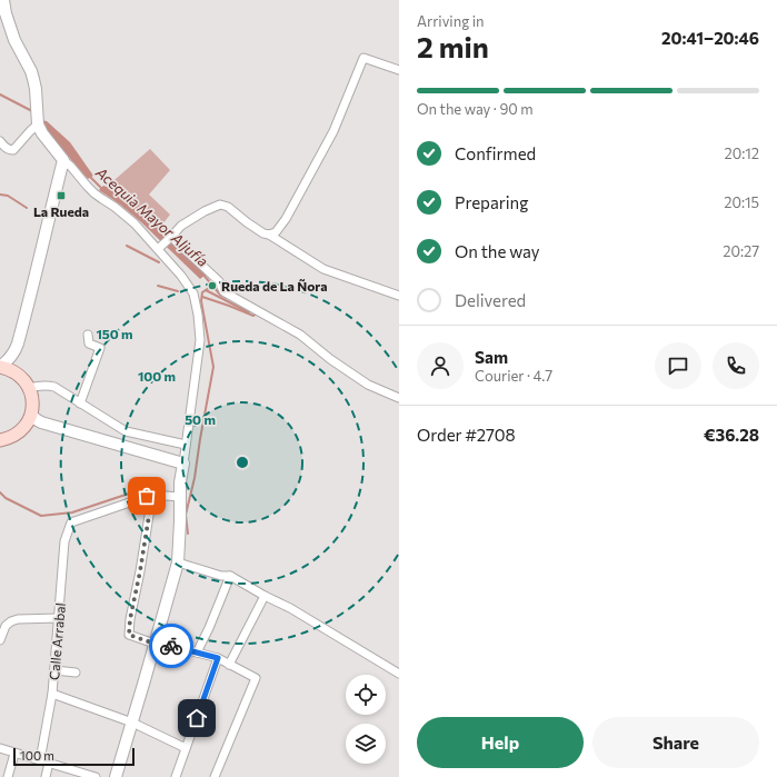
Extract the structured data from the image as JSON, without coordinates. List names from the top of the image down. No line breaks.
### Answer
{"streets":{"street":["Calle Arrabal"]},"water":["Acequia Mayor Aljufía"],"places":{"transit":["La Rueda"],"other":["Rueda de La Ñora"]},"scale_bar":"100 m","page":{"heading":["2 min","Arriving in","20:41–20:46"],"panel":["Sam","Courier · 4.7","Order #2708","€36.28"],"bar":"On the way · 90 m","list":[["Confirmed","20:12"],["Preparing","20:15"],["On the way","20:27"],"Delivered"],"buttons":["Help","Share"],"scale":"100 m"},"rings":["150 m","100 m","50 m"]}
